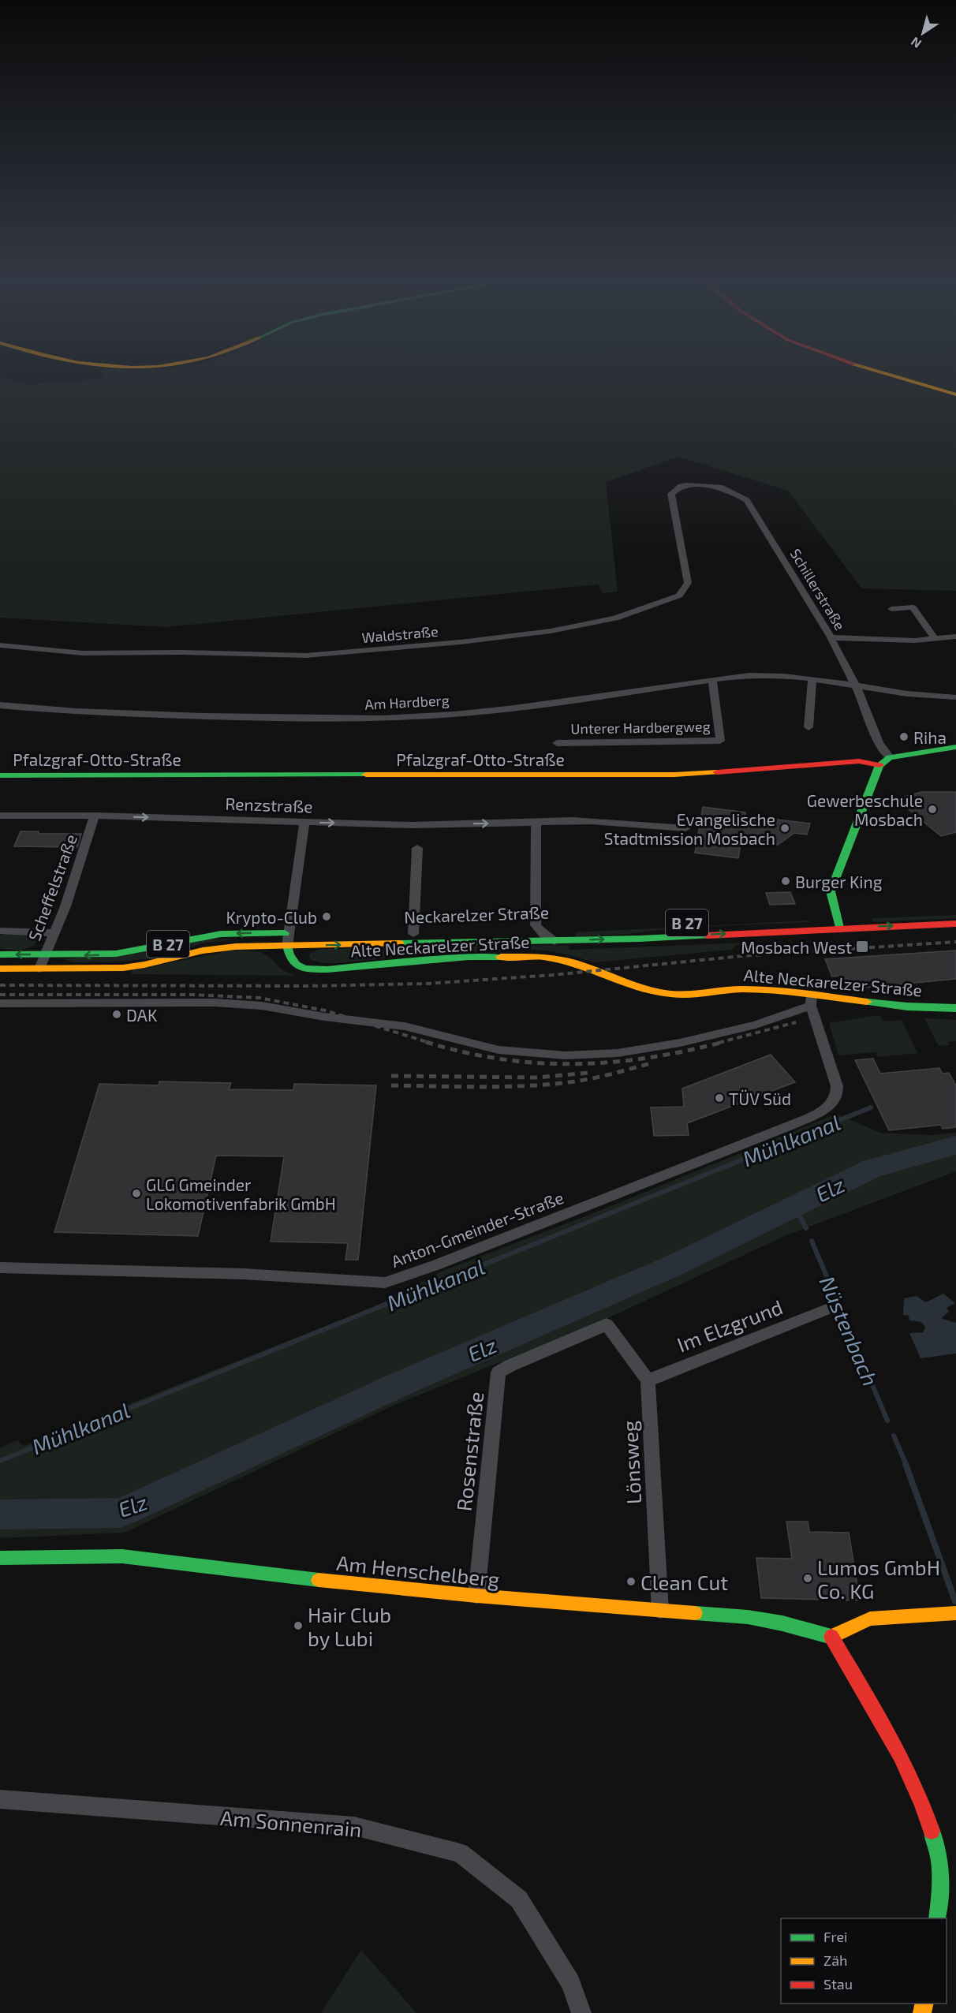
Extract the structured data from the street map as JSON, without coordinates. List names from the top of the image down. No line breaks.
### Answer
{"streets":{"street":["Schillerstraße","Waldstraße","Am Hardberg","Unterer Hardbergweg","Pfalzgraf-Otto-Straße","Renzstraße","Scheffelstraße","Neckarelzer Straße","B 27","Alte Neckarelzer Straße","Anton-Gmeinder-Straße","Im Elzgrund","Rosenstraße","Lönsweg","Am Henschelberg","Am Sonnenrain"]},"crossings":[["Schillerstraße","Waldstraße"],["Schillerstraße","Am Hardberg"],["Am Hardberg","Unterer Hardbergweg"],["Renzstraße","Scheffelstraße"],["Scheffelstraße","B 27"],["B 27","Alte Neckarelzer Straße"],["Alte Neckarelzer Straße","Anton-Gmeinder-Straße"],["Im Elzgrund","Rosenstraße"],["Im Elzgrund","Lönsweg"],["Rosenstraße","Lönsweg"],["Rosenstraße","Am Henschelberg"],["Lönsweg","Am Henschelberg"]],"one_way":["Renzstraße"],"water":["Mühlkanal","Elz","Nüstenbach"],"places":{"other":["Riha","Gewerbeschule Mosbach","Evangelische Stadtmission Mosbach","Burger King","Krypto-Club","DAK","TÜV Süd","GLG Gmeinder Lokomotivenfabrik GmbH","Lumos GmbH Co. KG","Clean Cut","Hair Club by Lubi"],"transit":["Mosbach West"]},"legend":["Frei","Zäh","Stau"],"north":"bottom left"}
